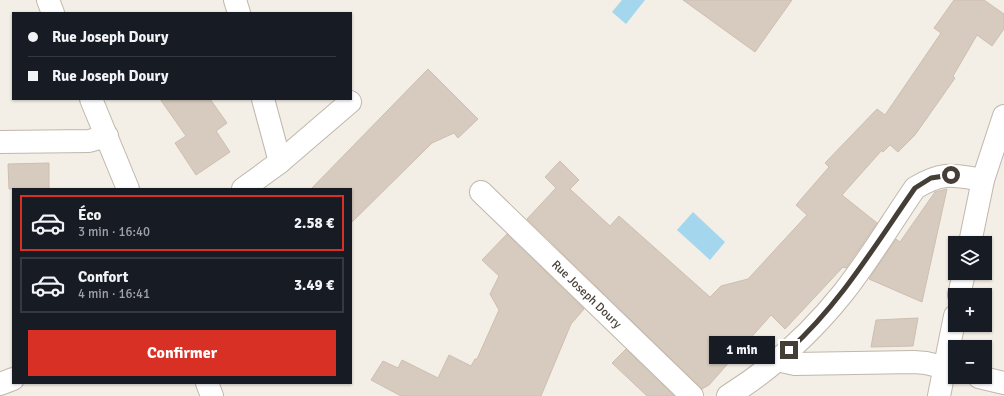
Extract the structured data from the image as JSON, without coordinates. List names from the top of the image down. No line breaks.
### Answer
{"streets":{"street":["Rue Joseph Doury"]},"page":{"banner":["Rue Joseph Doury","Rue Joseph Doury"],"list":[{"name":"Éco","note":"3 min · 16:40","value":"2.58 €"},{"name":"Confort","note":"4 min · 16:41","value":"3.49 €"}],"map_buttons":["+","−"],"buttons":"Confirmer","bubble":"1 min"}}
